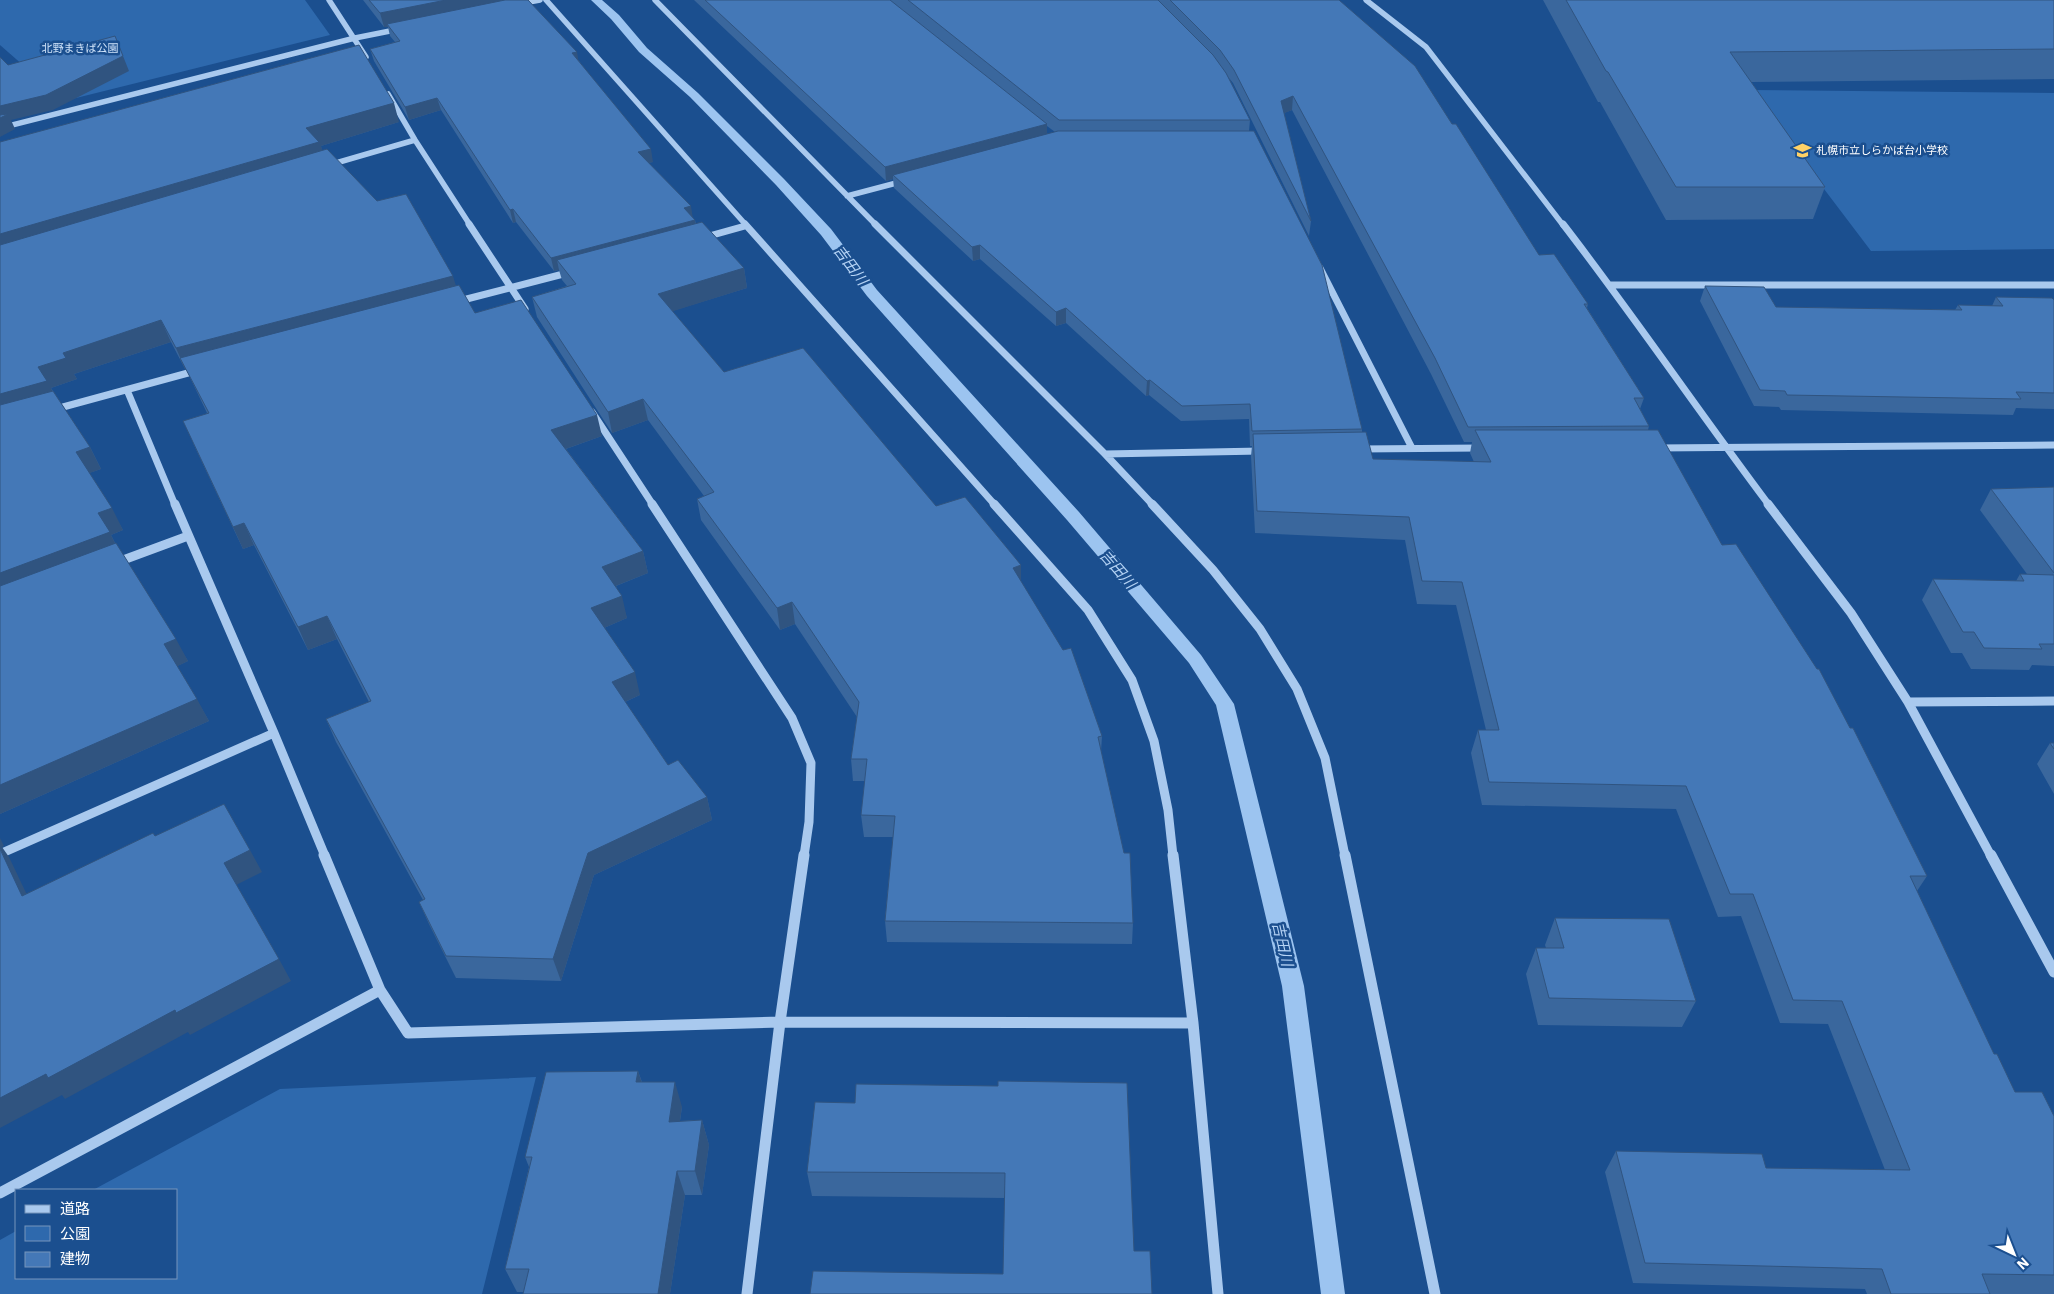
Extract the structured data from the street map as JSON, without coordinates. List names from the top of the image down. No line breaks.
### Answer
{"water":["吉田川"],"parks":["北野まきば公園"],"places":{"school or university":["札幌市立しらかば台小学校"]},"legend":["道路","公園","建物"],"north":"bottom right"}
